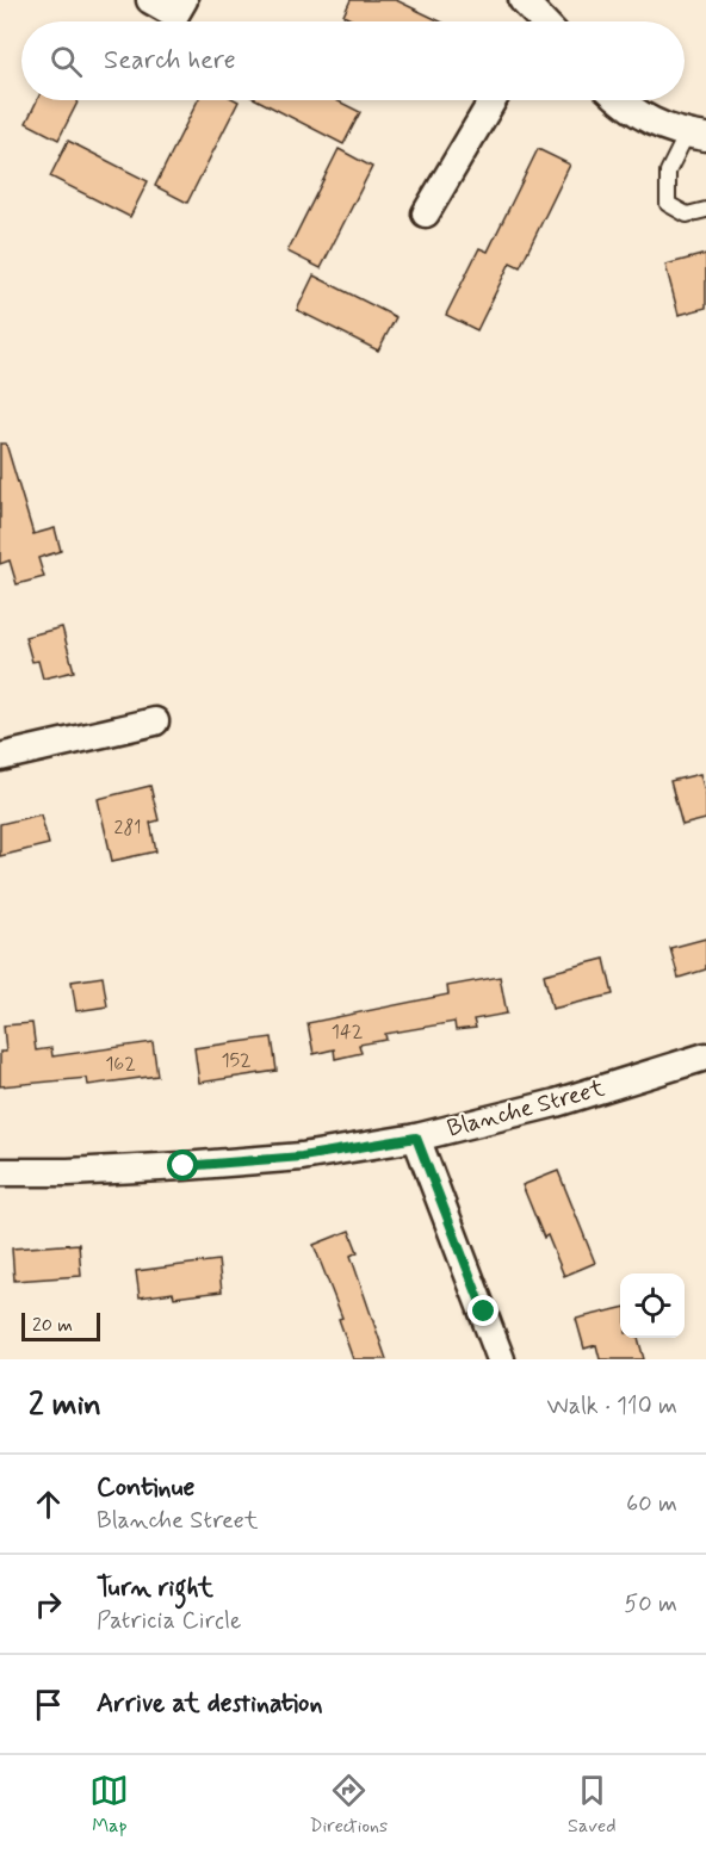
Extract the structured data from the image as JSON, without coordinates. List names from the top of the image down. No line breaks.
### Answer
{"streets":{"street":["Blanche Street"]},"house_numbers":["281","142","152","162"],"scale_bar":"20 m","page":{"search":"Search here","scale":"20 m","heading":["2 min","Walk · 110 m"],"list":[["Continue","Blanche Street","60 m"],["Turn right","Patricia Circle","50 m"],"Arrive at destination"],"nav":["Map","Directions","Saved"]}}
